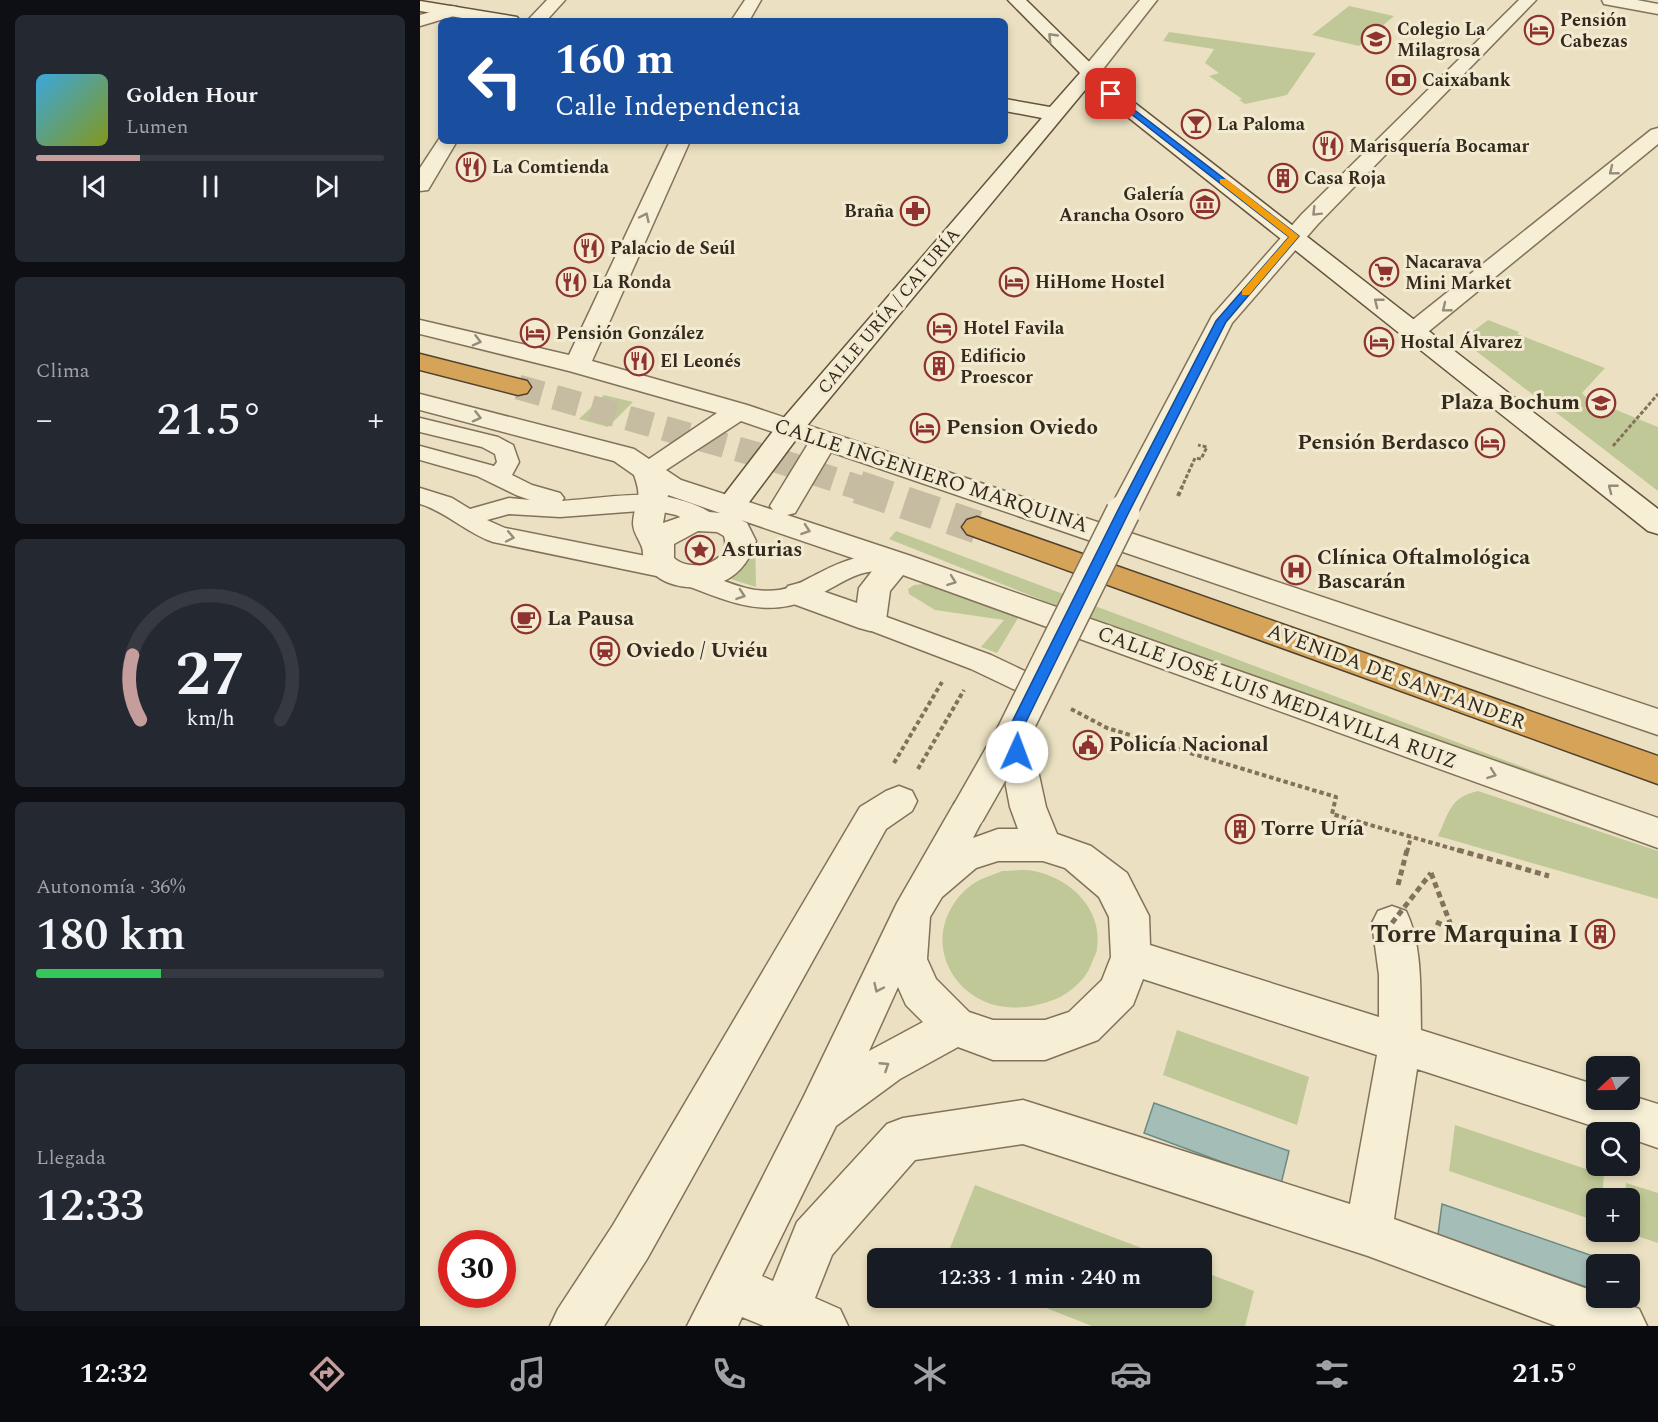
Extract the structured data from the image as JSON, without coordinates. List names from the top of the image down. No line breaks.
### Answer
{"streets":{"highway":["AVENIDA DE SANTANDER"],"street":["CALLE URÍA / CAI URÍA","CALLE INGENIERO MARQUINA","CALLE JOSÉ LUIS MEDIAVILLA RUIZ"]},"crossings":[["CALLE URÍA / CAI URÍA","CALLE INGENIERO MARQUINA"],["CALLE URÍA / CAI URÍA","CALLE JOSÉ LUIS MEDIAVILLA RUIZ"]],"places":{"hotel":["Pensión Cabezas","HiHome Hostel","Hotel Favila","Pensión González","Hostal Álvarez","Pension Oviedo","Pensión Berdasco"],"school or university":["Colegio La Milagrosa","Plaza Bochum"],"bank":["Caixabank"],"bar":["La Paloma"],"restaurant":["Marisquería Bocamar","La Comtienda","Palacio de Seúl","La Ronda","El Leonés"],"building":["Casa Roja","Edificio Proescor","Torre Uría","Torre Marquina I"],"museum":["Galería Arancha Osoro"],"pharmacy":["Braña"],"supermarket":["Nacarava Mini Market"],"place":["Asturias"],"hospital":["Clínica Oftalmológica Bascarán"],"cafe":["La Pausa"],"station":["Oviedo / Uviéu"],"public building":["Policía Nacional"]},"north":"left","page":{"turn":["160 m","Calle Independencia"],"song":["Golden Hour","Lumen"],"tile":["Clima",["Autonomía · 36%","180 km"],["Llegada","12:33"]],"heat":["−","21.5°","+"],"map_buttons":["+","−"],"limit":"30","trip":"12:33 · 1 min · 240 m","tabs":["12:32","21.5°"],"gauge":["27","km/h"]}}
